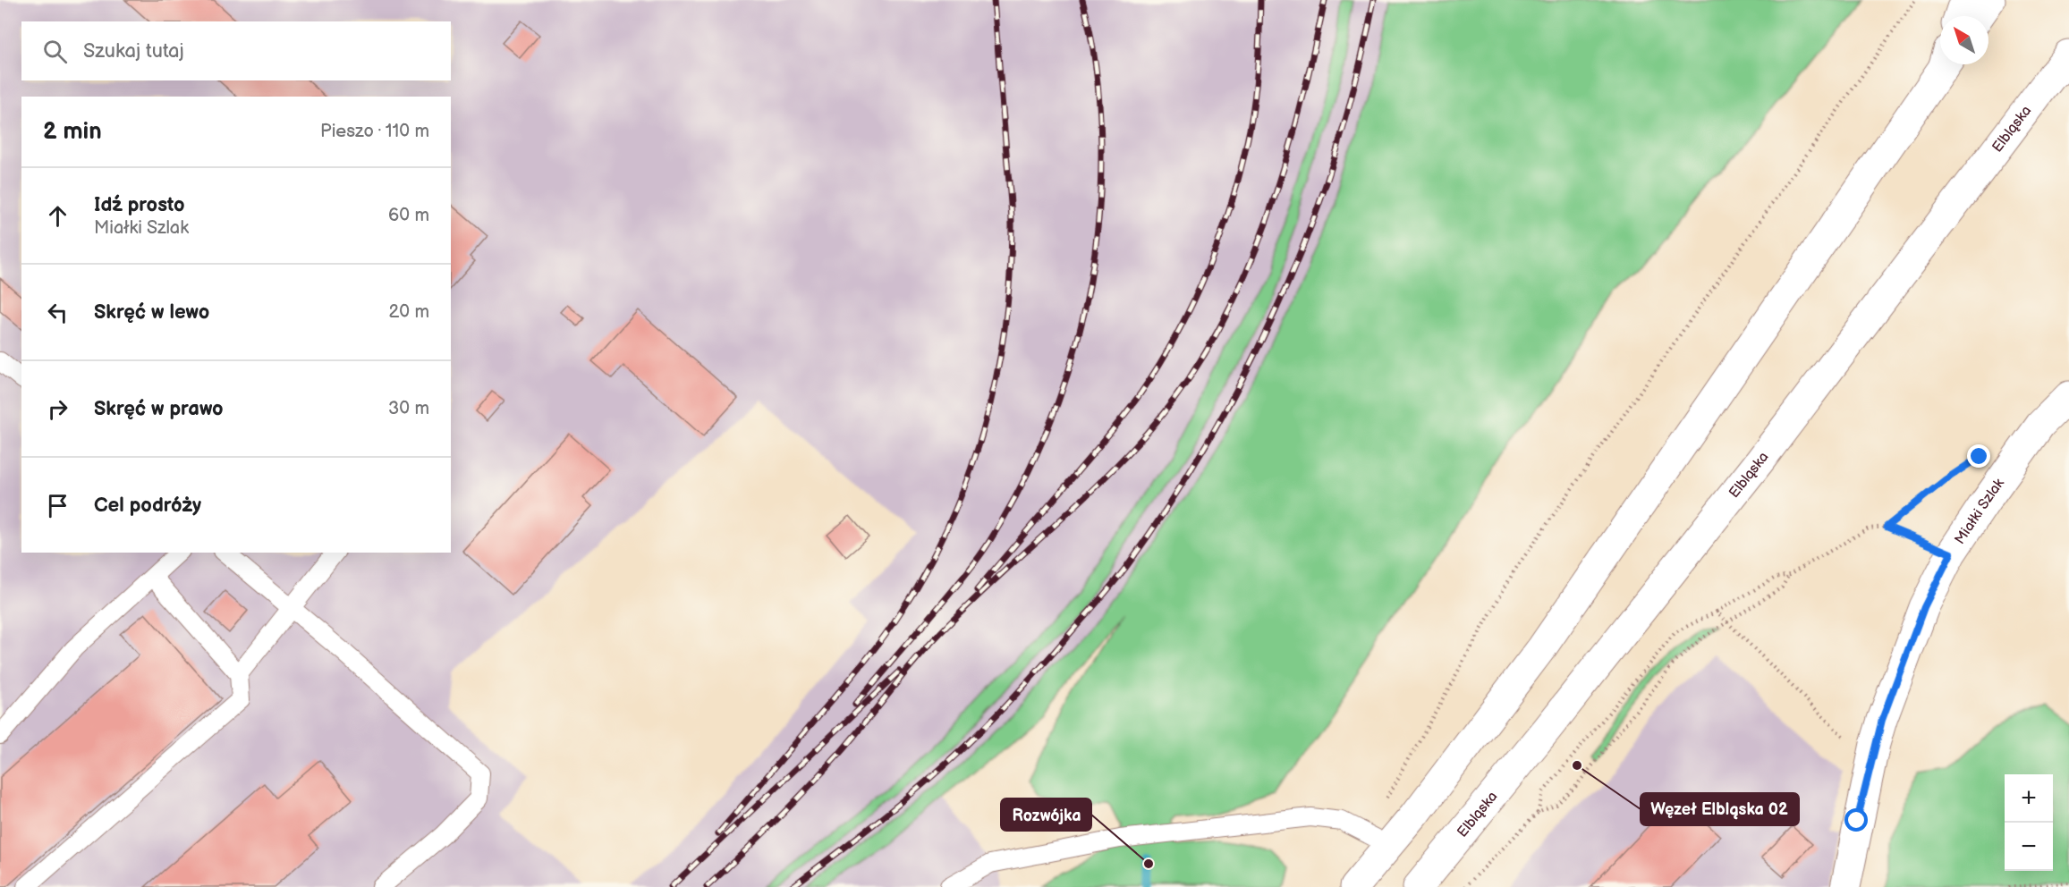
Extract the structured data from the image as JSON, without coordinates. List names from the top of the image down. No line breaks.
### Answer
{"streets":{"main road":["Elbląska","Miałki Szlak"]},"places":["Węzeł Elbląska 02","Rozwójka"],"north":"top left","page":{"search":"Szukaj tutaj","heading":["2 min","Pieszo · 110 m"],"list":[["Idź prosto","Miałki Szlak","60 m"],["Skręć w lewo","20 m"],["Skręć w prawo","30 m"],"Cel podróży"],"map_buttons":["+","−"]}}
